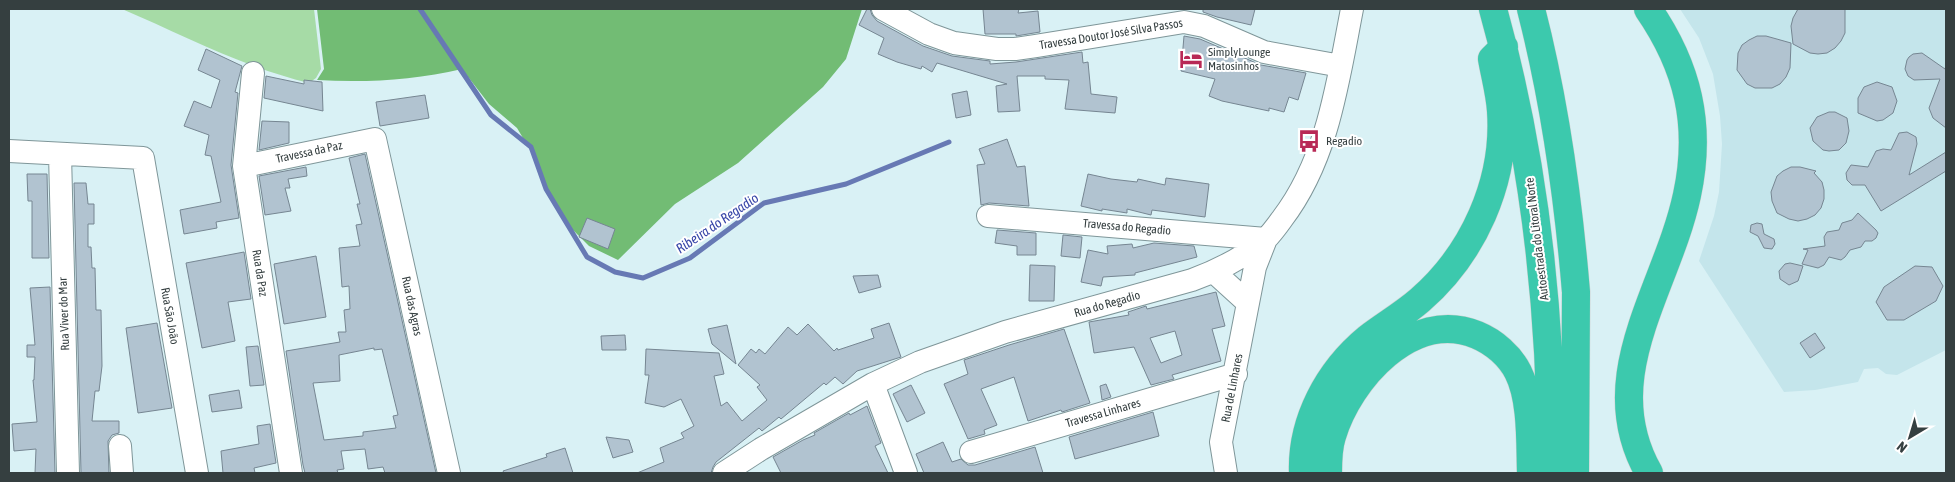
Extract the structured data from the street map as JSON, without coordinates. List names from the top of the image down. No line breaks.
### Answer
{"streets":{"highway":["Autoestrada do Litoral Norte"],"street":["Travessa Doutor José Silva Passos","Travessa da Paz","Travessa do Regadio","Rua da Paz","Rua do Regadio","Rua das Agras","Rua Viver do Mar","Rua São João","Rua de Linhares","Travessa Linhares"]},"crossings":[["Travessa Doutor José Silva Passos","Rua do Regadio"],["Travessa da Paz","Rua da Paz"],["Travessa da Paz","Rua das Agras"],["Travessa do Regadio","Rua do Regadio"],["Travessa do Regadio","Rua de Linhares"],["Rua do Regadio","Rua de Linhares"],["Rua Viver do Mar","Rua São João"],["Rua de Linhares","Travessa Linhares"]],"water":["Ribeira do Regadio"],"places":{"hotel":["SimplyLounge Matosinhos"],"bus stop":["Regadio"]},"north":"bottom left"}
